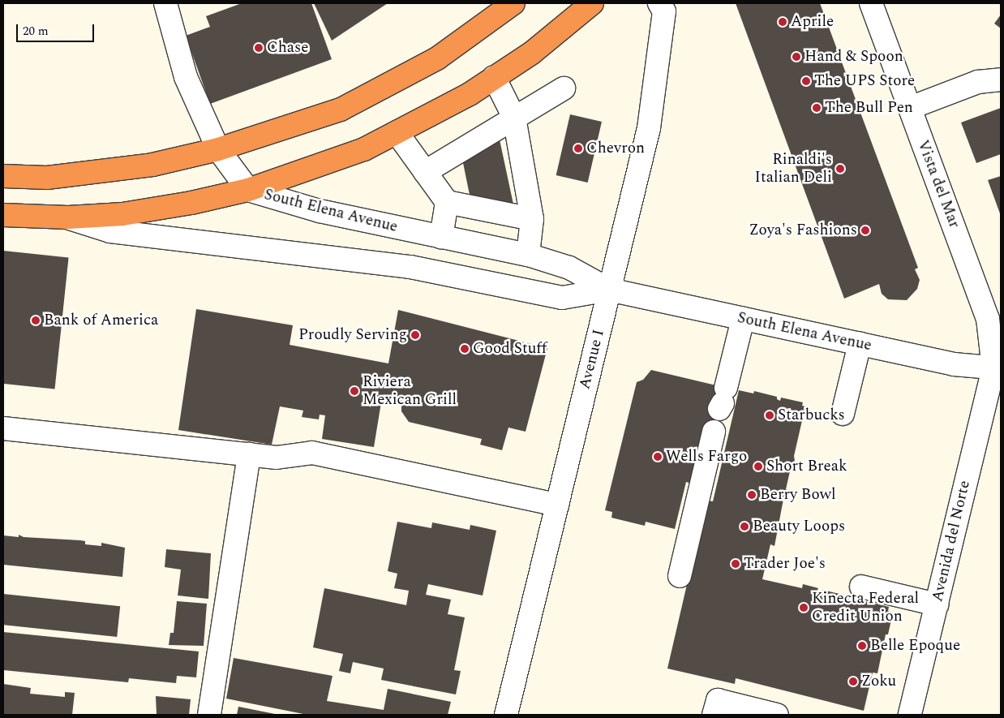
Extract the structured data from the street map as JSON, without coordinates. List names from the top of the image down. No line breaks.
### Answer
{"streets":{"street":["Vista del Mar","South Elena Avenue","Avenue I","Avenida del Norte"]},"crossings":[["Vista del Mar","South Elena Avenue"],["Vista del Mar","Avenida del Norte"],["South Elena Avenue","Avenue I"],["South Elena Avenue","Avenida del Norte"]],"places":["Aprile","Chase","Hand & Spoon","The UPS Store","The Bull Pen","Chevron","Rinaldi's Italian Deli","Zoya's Fashions","Bank of America","Proudly Serving","Good Stuff","Riviera Mexican Grill","Starbucks","Wells Fargo","Short Break","Berry Bowl","Beauty Loops","Trader Joe's","Kinecta Federal Credit Union","Belle Epoque","Zoku"],"scale_bar":"20 m"}
